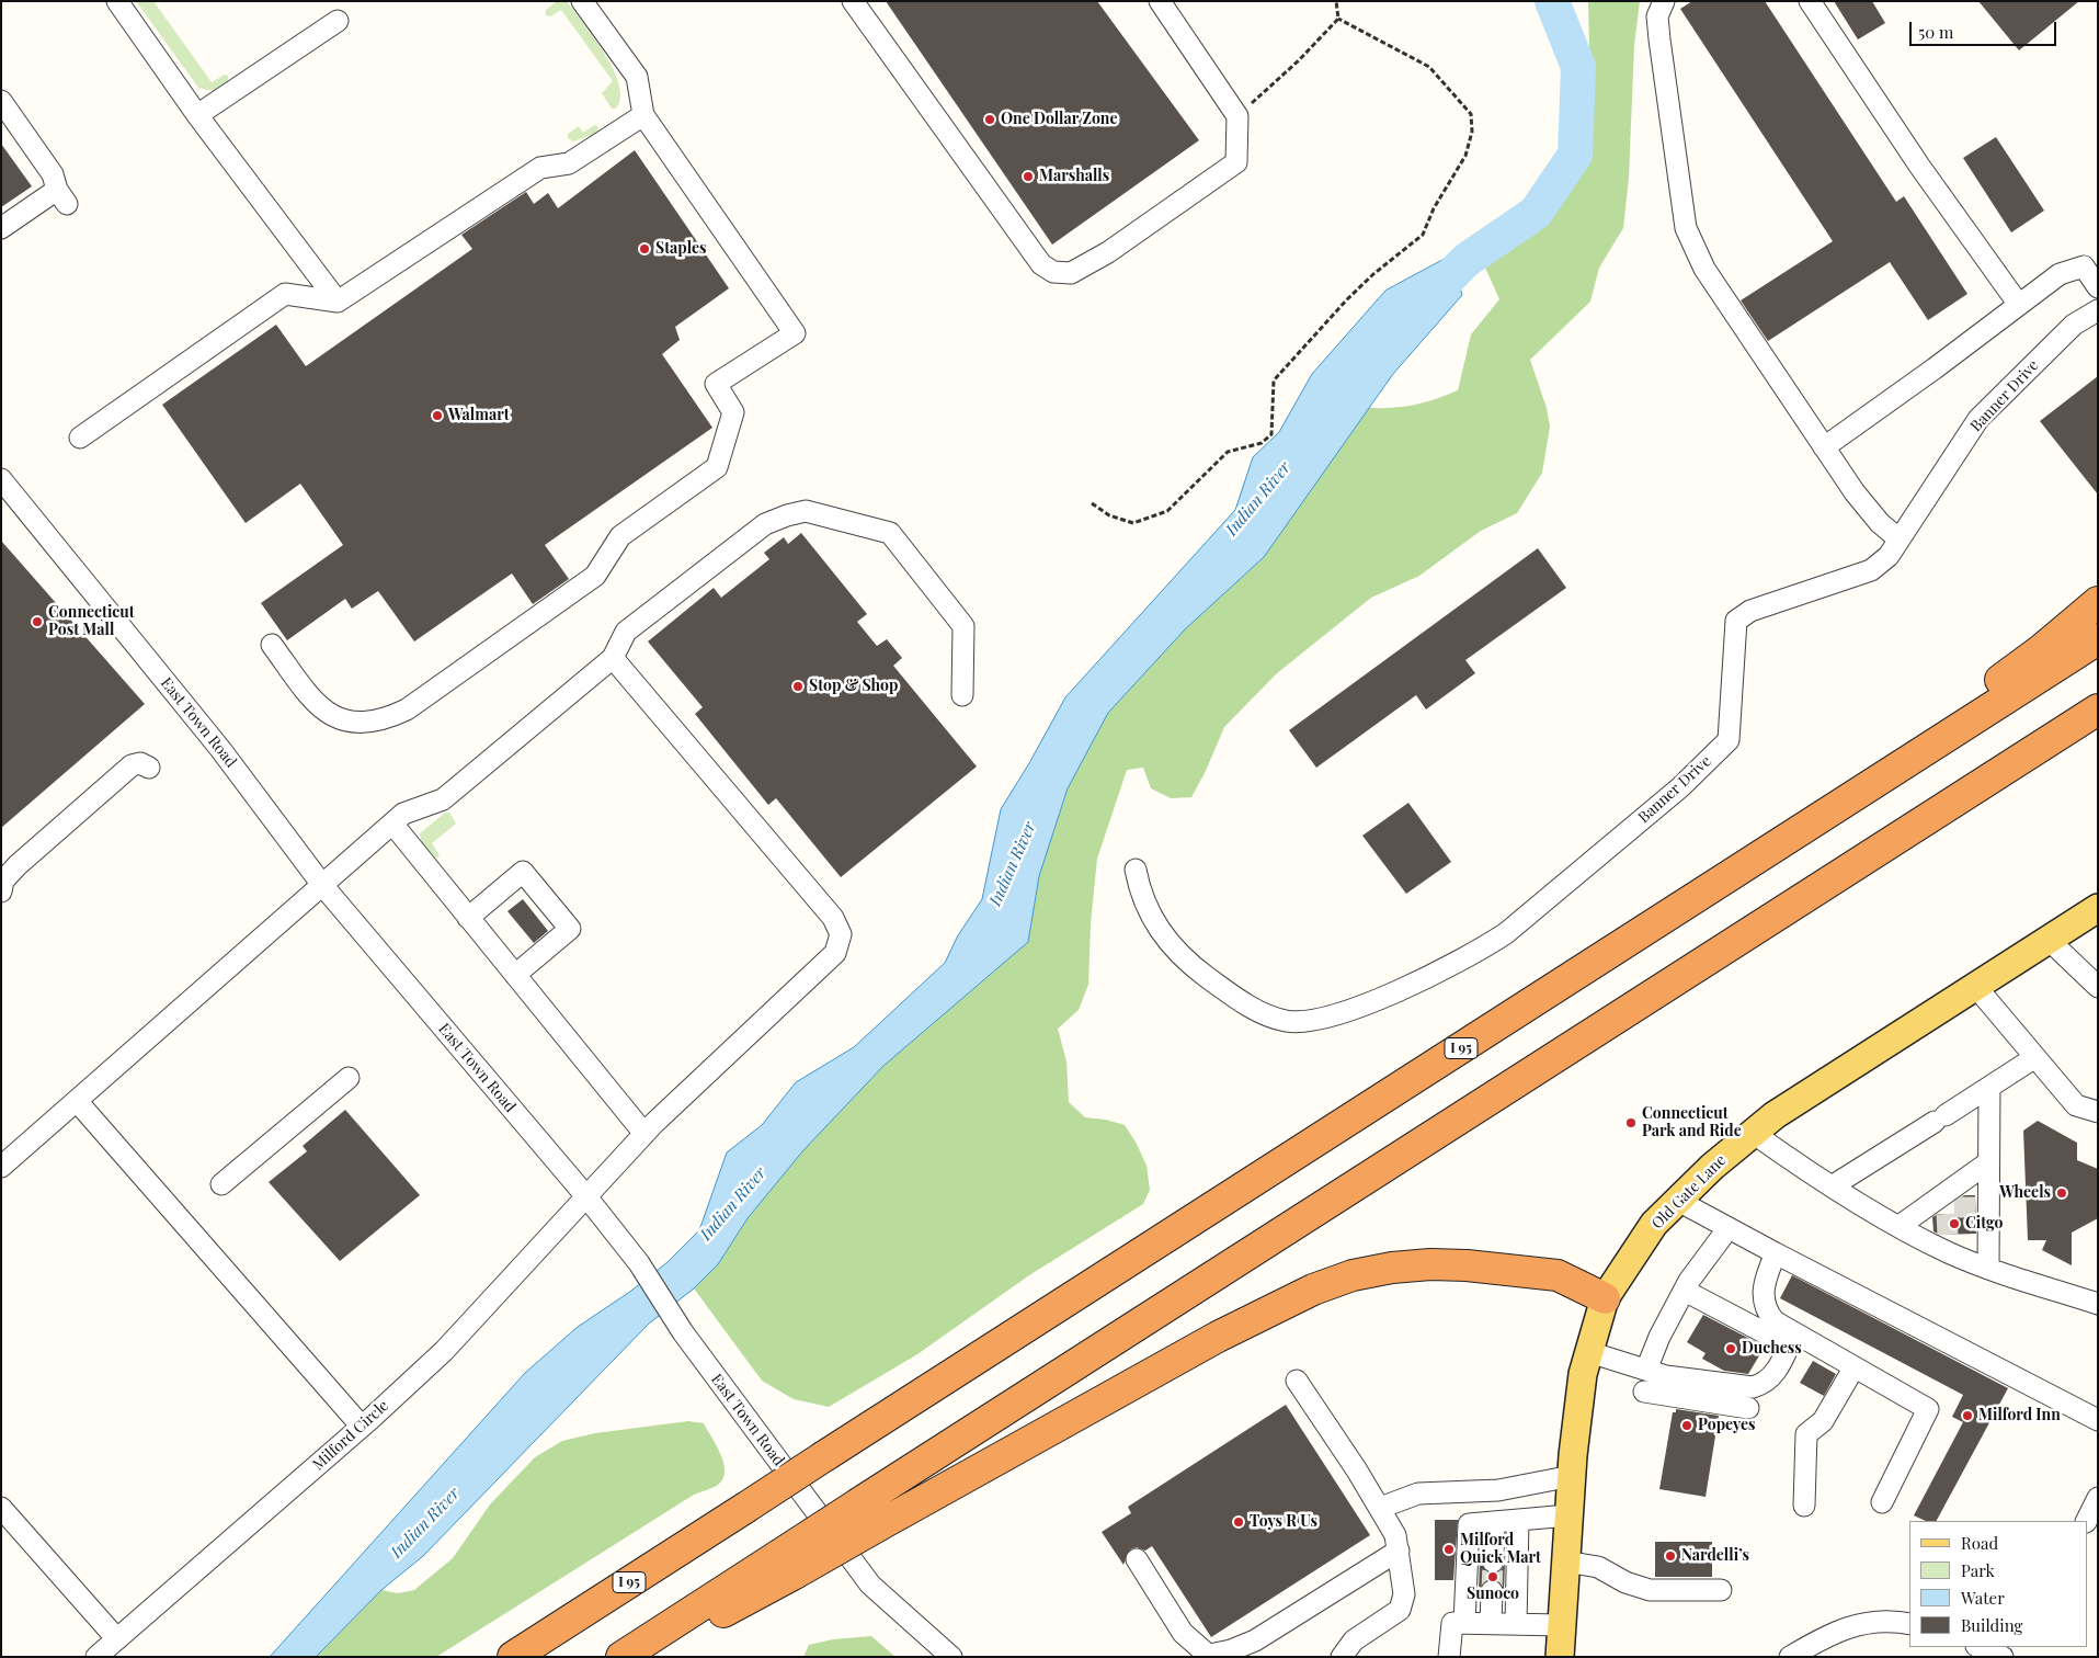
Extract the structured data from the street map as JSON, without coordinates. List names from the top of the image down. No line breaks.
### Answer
{"streets":{"highway":["I 95"],"main road":["Old Gate Lane"],"street":["Banner Drive","East Town Road","Milford Circle"]},"crossings":[["East Town Road","Milford Circle"]],"water":["Indian River"],"places":["One Dollar Zone","Marshalls","Staples","Walmart","Connecticut Post Mall","Stop & Shop","Connecticut Park and Ride","Wheels","Citgo","Duchess","Milford Inn","Popeyes","Toys R Us","Milford Quick Mart","Nardelli’s","Sunoco"],"legend":["Road","Park","Water","Building"],"scale_bar":"50 m"}
